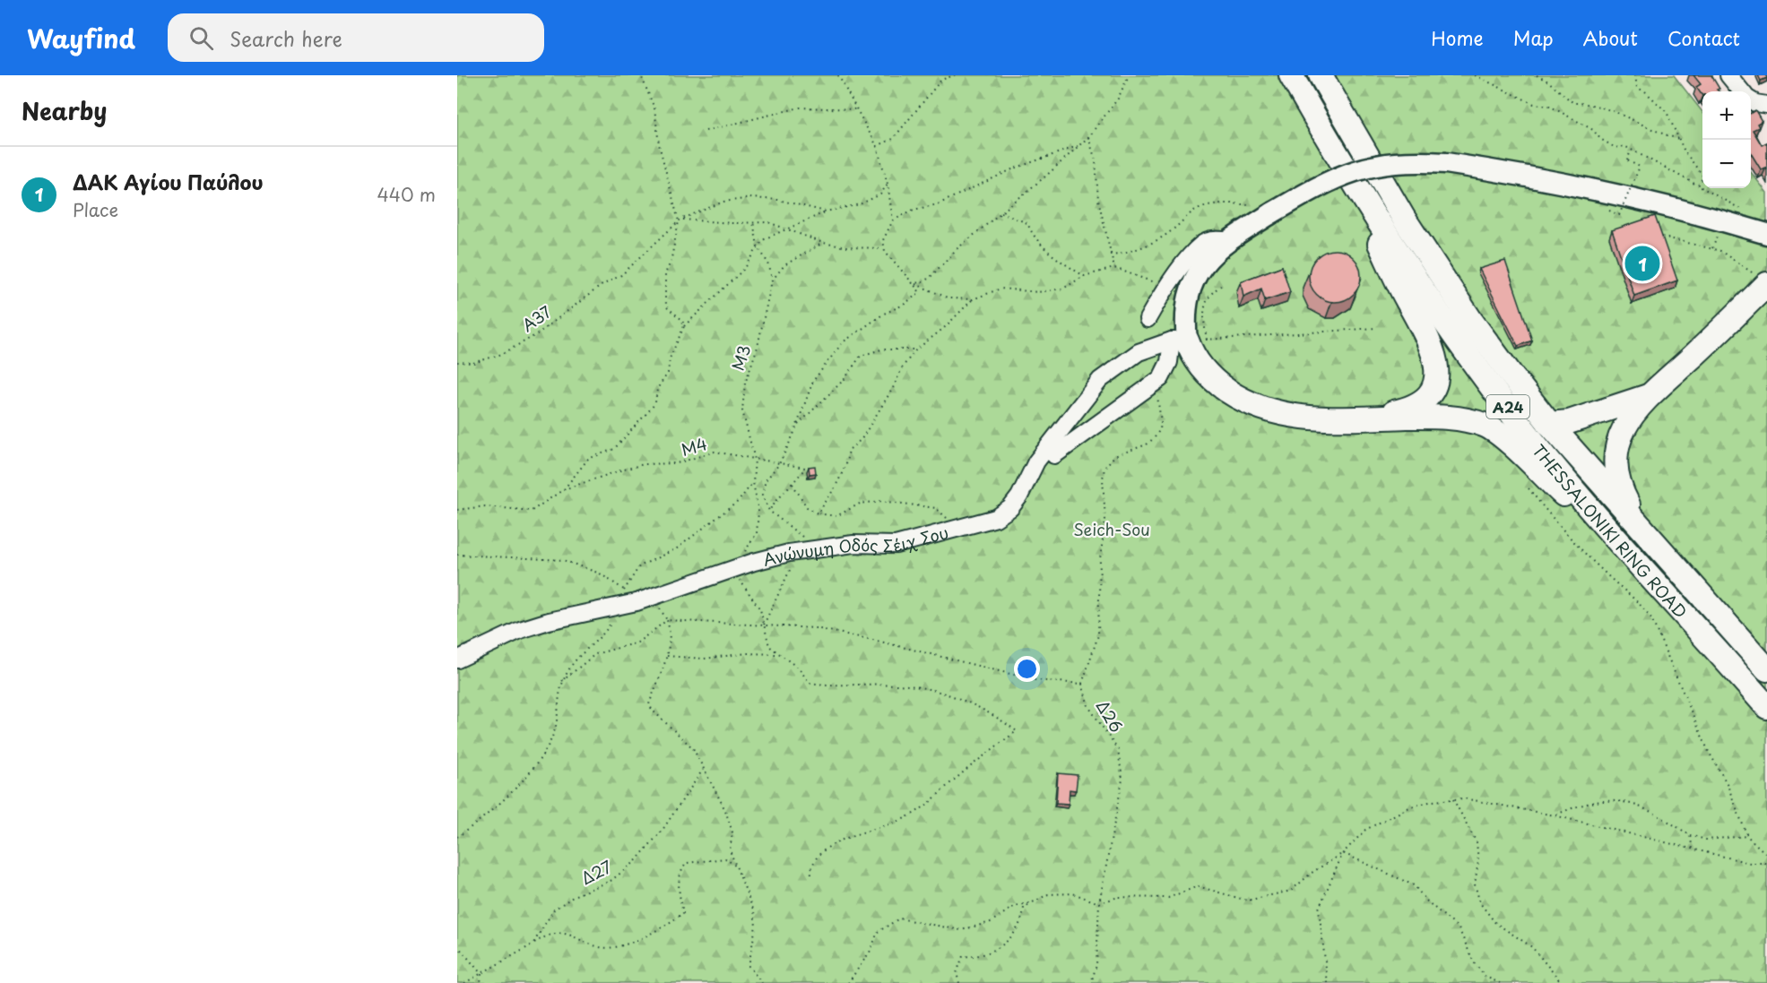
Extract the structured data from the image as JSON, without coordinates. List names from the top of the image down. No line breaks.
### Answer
{"streets":{"highway":["Α24","THESSALONIKI RING ROAD"],"street":["Ανώνυμη Οδός Σέιχ Σου"],"path":["Α37","M3","M4","Δ26","Δ27"]},"crossings":[["M3","M4"],["M3","Ανώνυμη Οδός Σέιχ Σου"]],"parks":["Seich-Sou"],"page":{"header":"Wayfind","search":"Search here","nav":["Home","Map","About","Contact"],"heading":"Nearby","map_buttons":["+","−"],"list":[{"mark":"1","name":"ΔΑΚ Αγίου Παύλου","note":"Place","value":"440 m"}],"pins":"1"}}
